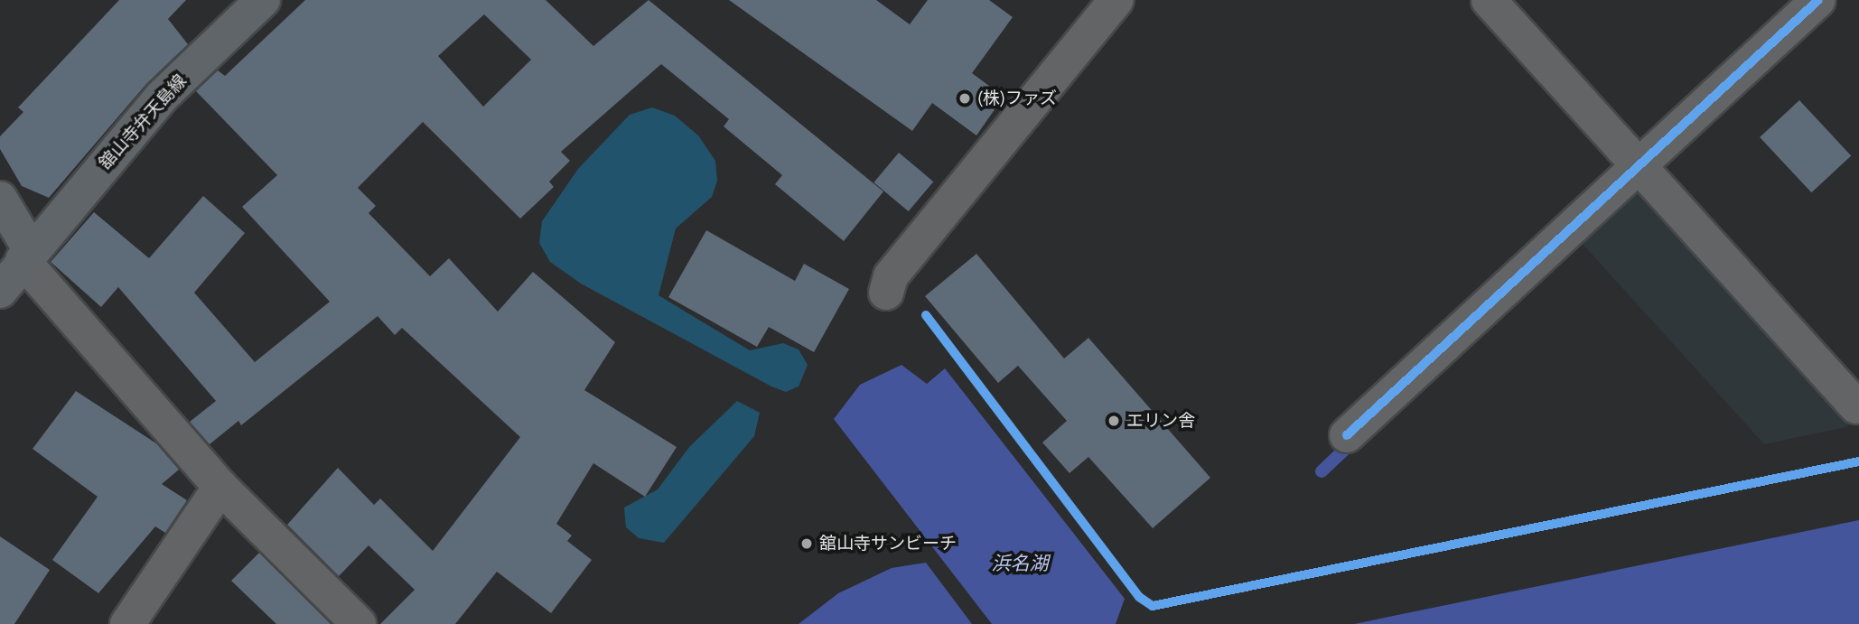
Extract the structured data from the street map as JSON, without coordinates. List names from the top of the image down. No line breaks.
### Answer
{"streets":{"main road":["舘山寺弁天島線"]},"water":["浜名湖"],"places":["(株)ファズ","エリン舎","舘山寺サンビーチ"]}
